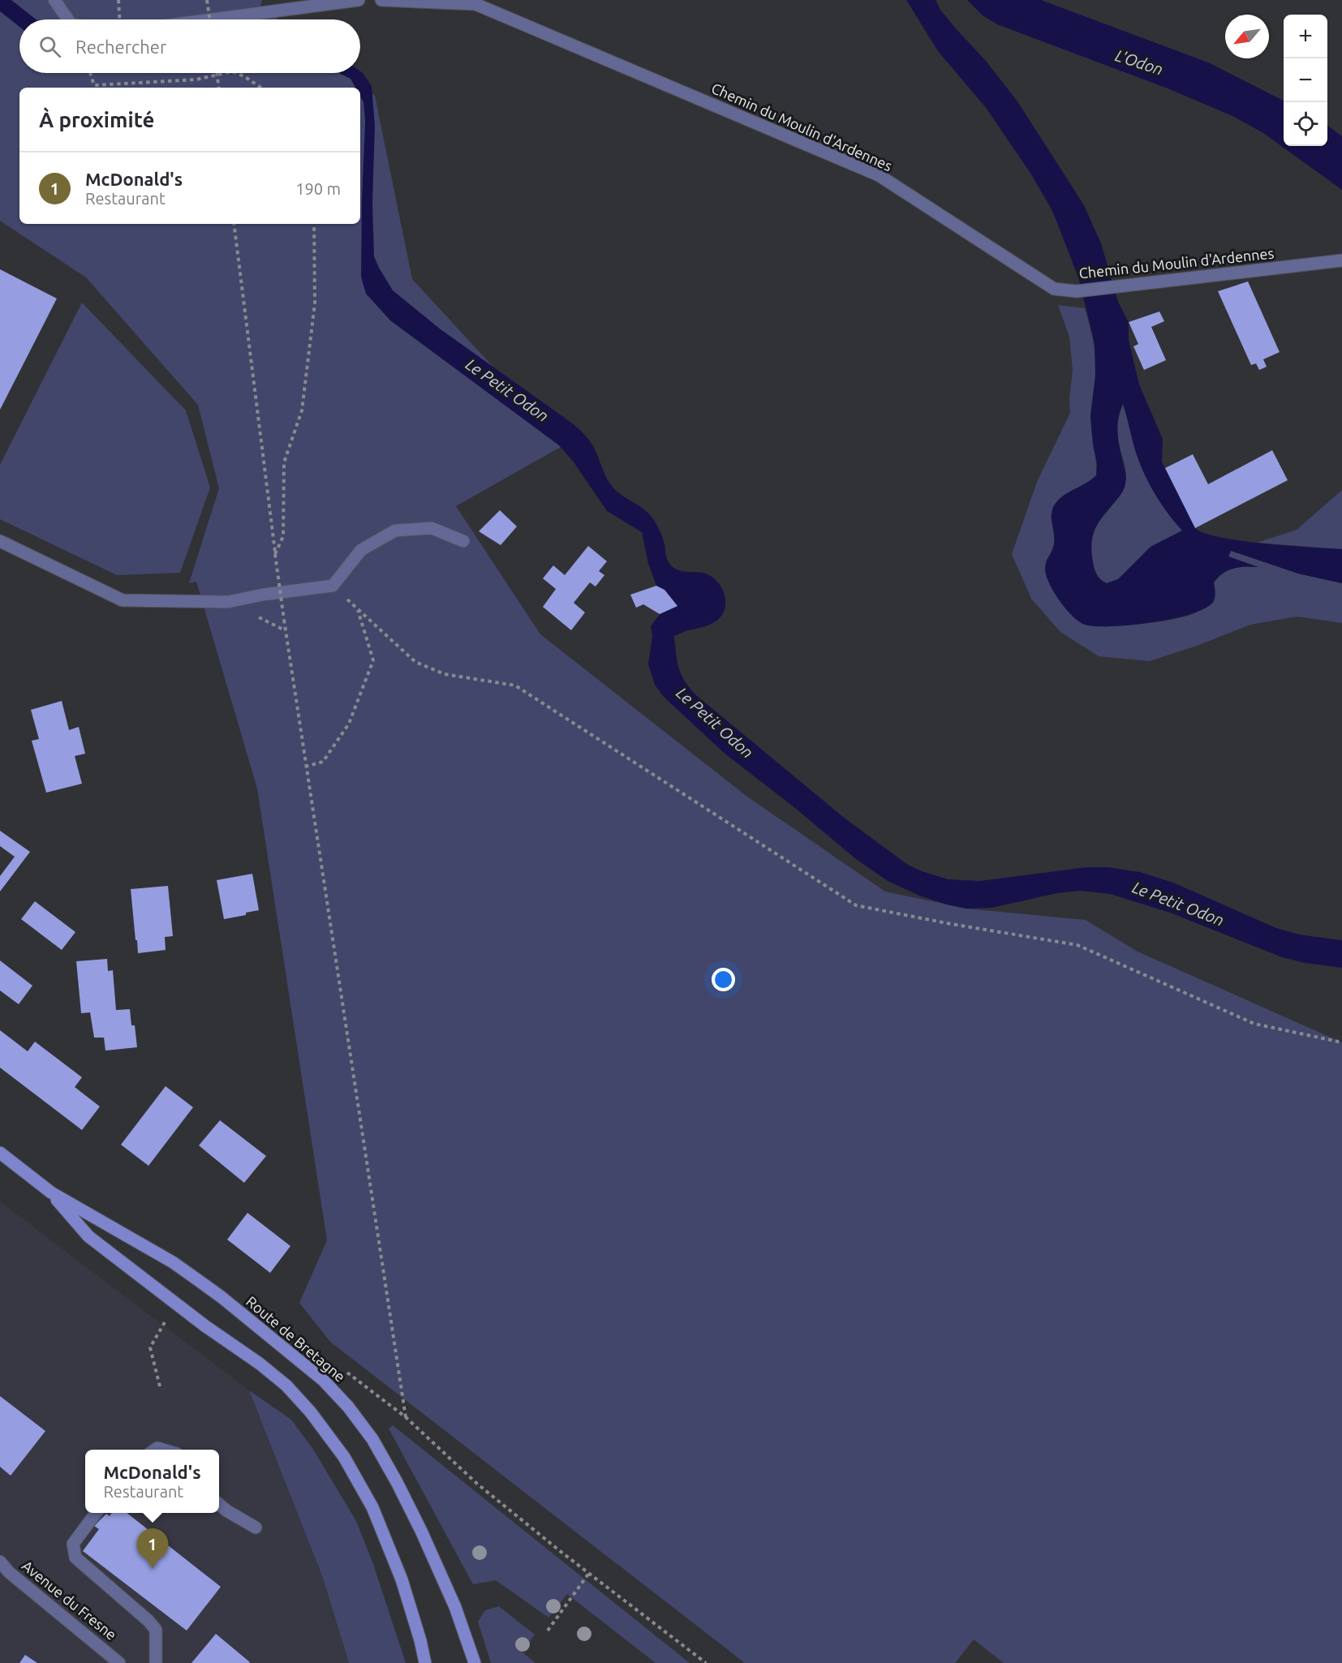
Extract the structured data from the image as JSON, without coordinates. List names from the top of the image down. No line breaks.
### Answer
{"streets":{"main road":["Route de Bretagne"],"street":["Chemin du Moulin d'Ardennes","Avenue du Fresne"]},"water":["L'Odon","Le Petit Odon"],"north":"bottom left","page":{"map_buttons":["+","−"],"search":"Rechercher","heading":"À proximité","list":[{"mark":"1","name":"McDonald's","note":"Restaurant","value":"190 m"}],"popup":["McDonald's","Restaurant"],"pins":"1"}}
